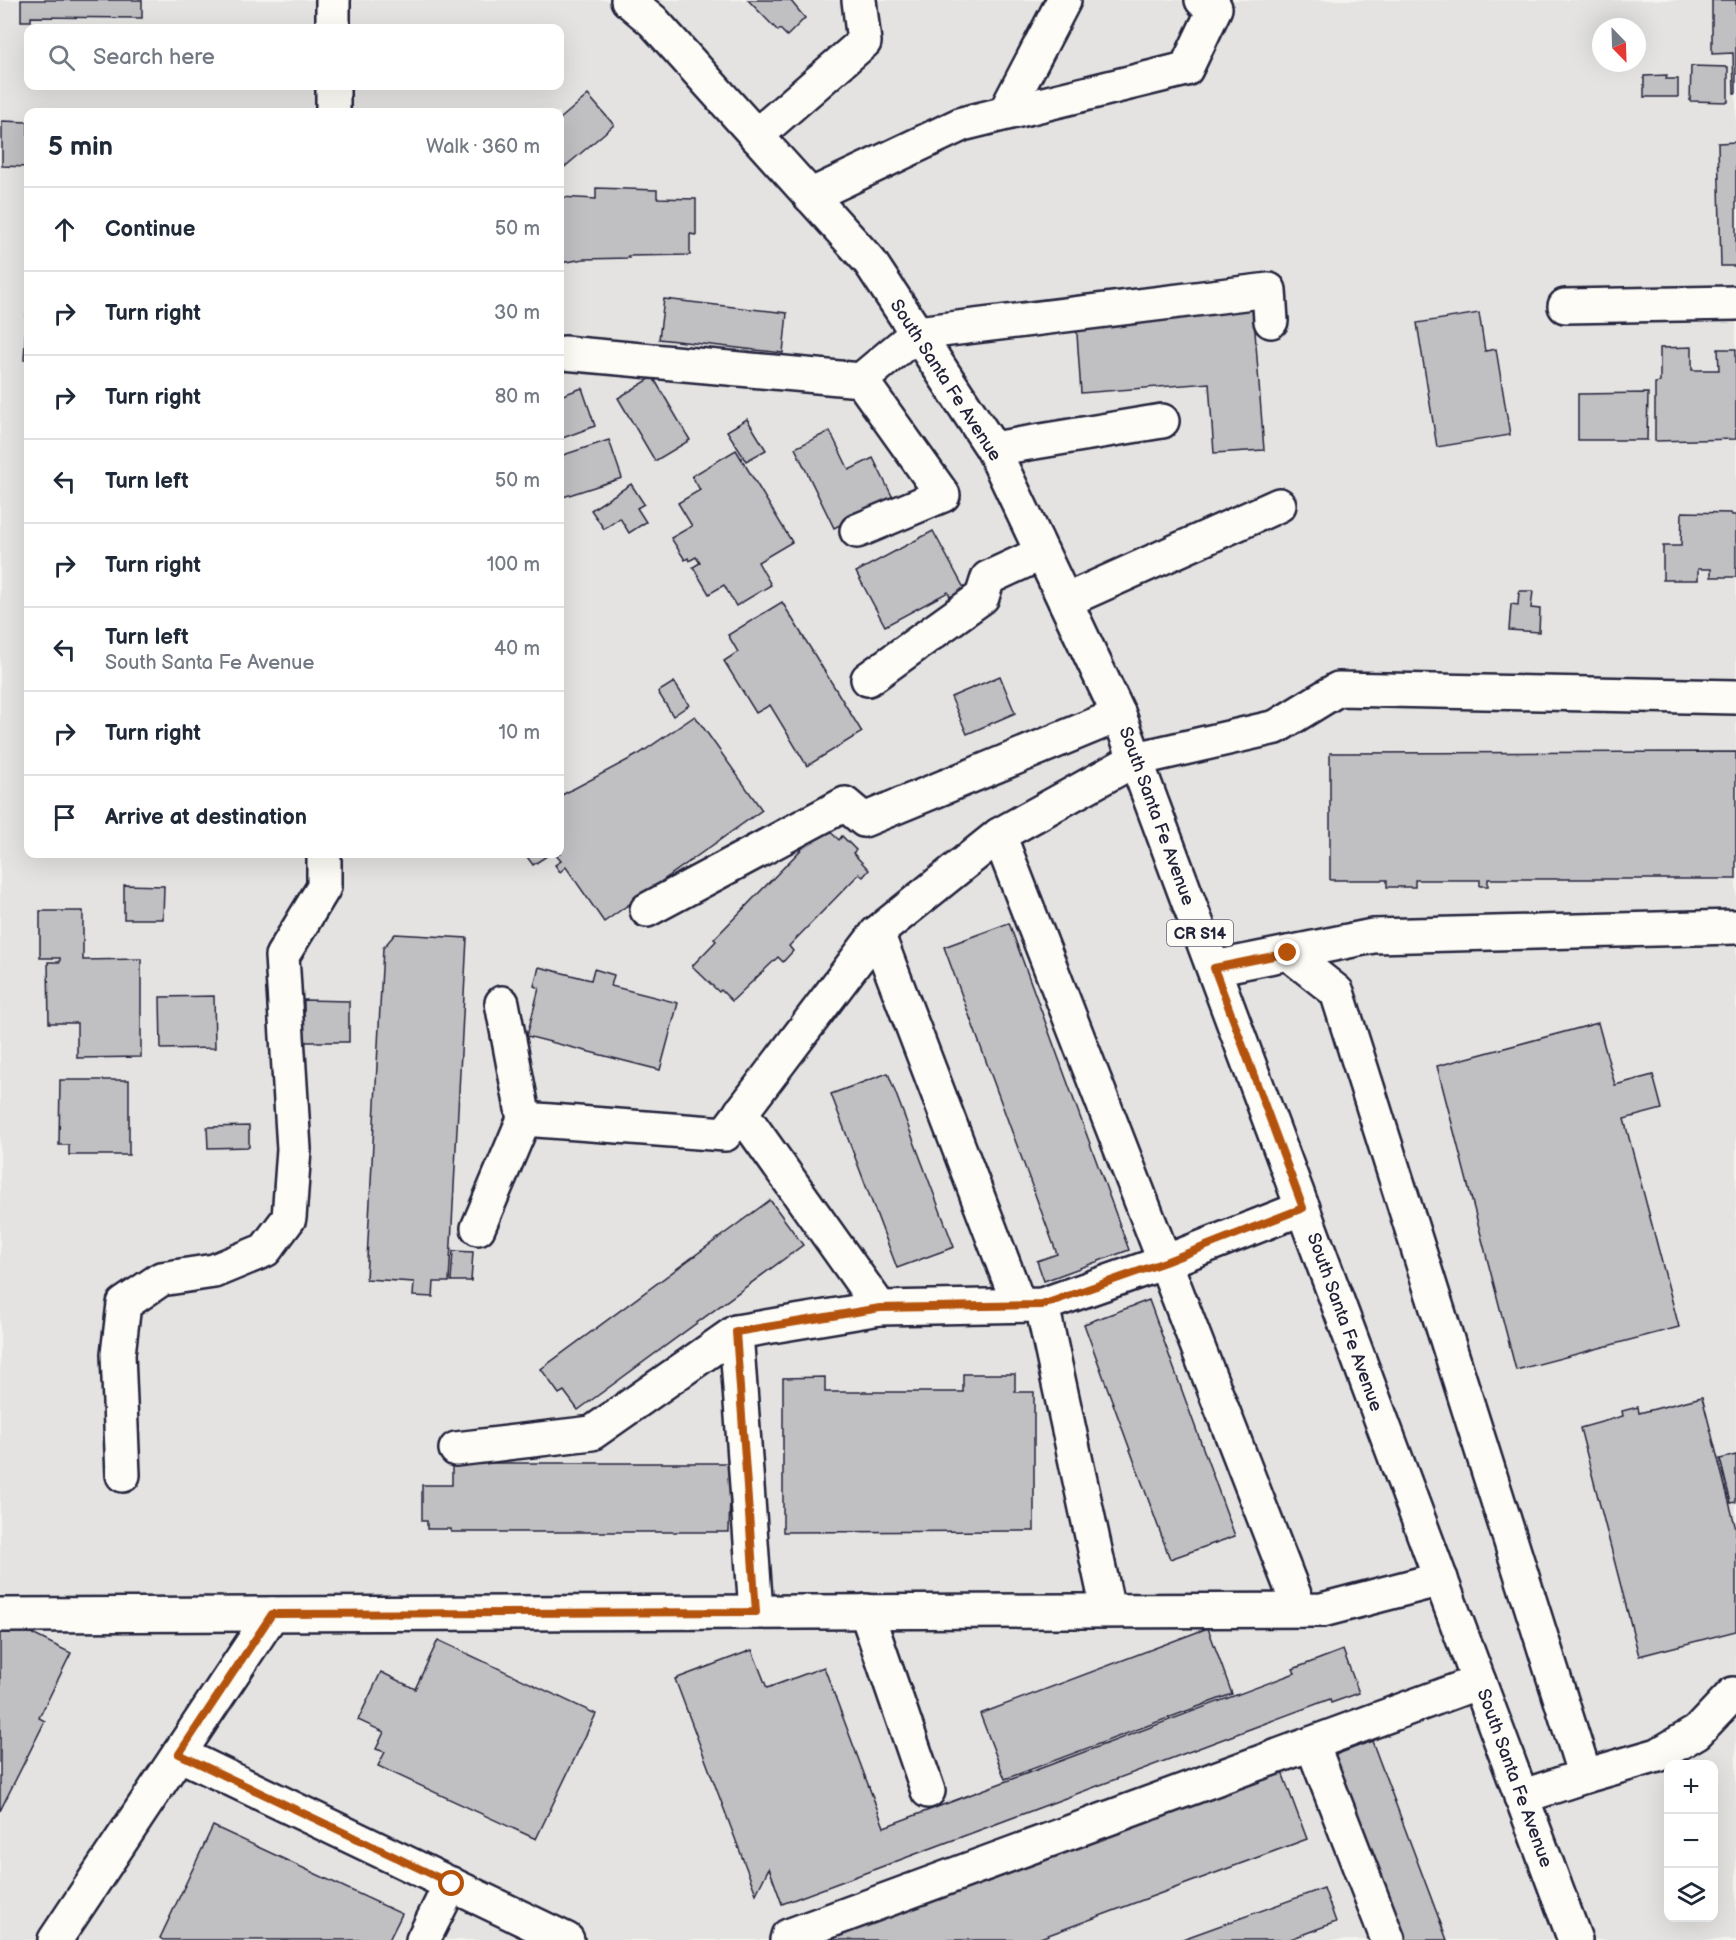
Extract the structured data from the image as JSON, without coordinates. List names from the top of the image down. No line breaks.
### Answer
{"streets":{"main road":["South Santa Fe Avenue","CR S14"]},"north":"bottom right","page":{"search":"Search here","heading":["5 min","Walk · 360 m"],"list":[["Continue","50 m"],["Turn right","30 m"],["Turn right","80 m"],["Turn left","50 m"],["Turn right","100 m"],["Turn left","South Santa Fe Avenue","40 m"],["Turn right","10 m"],"Arrive at destination"],"map_buttons":["+","−"]}}
